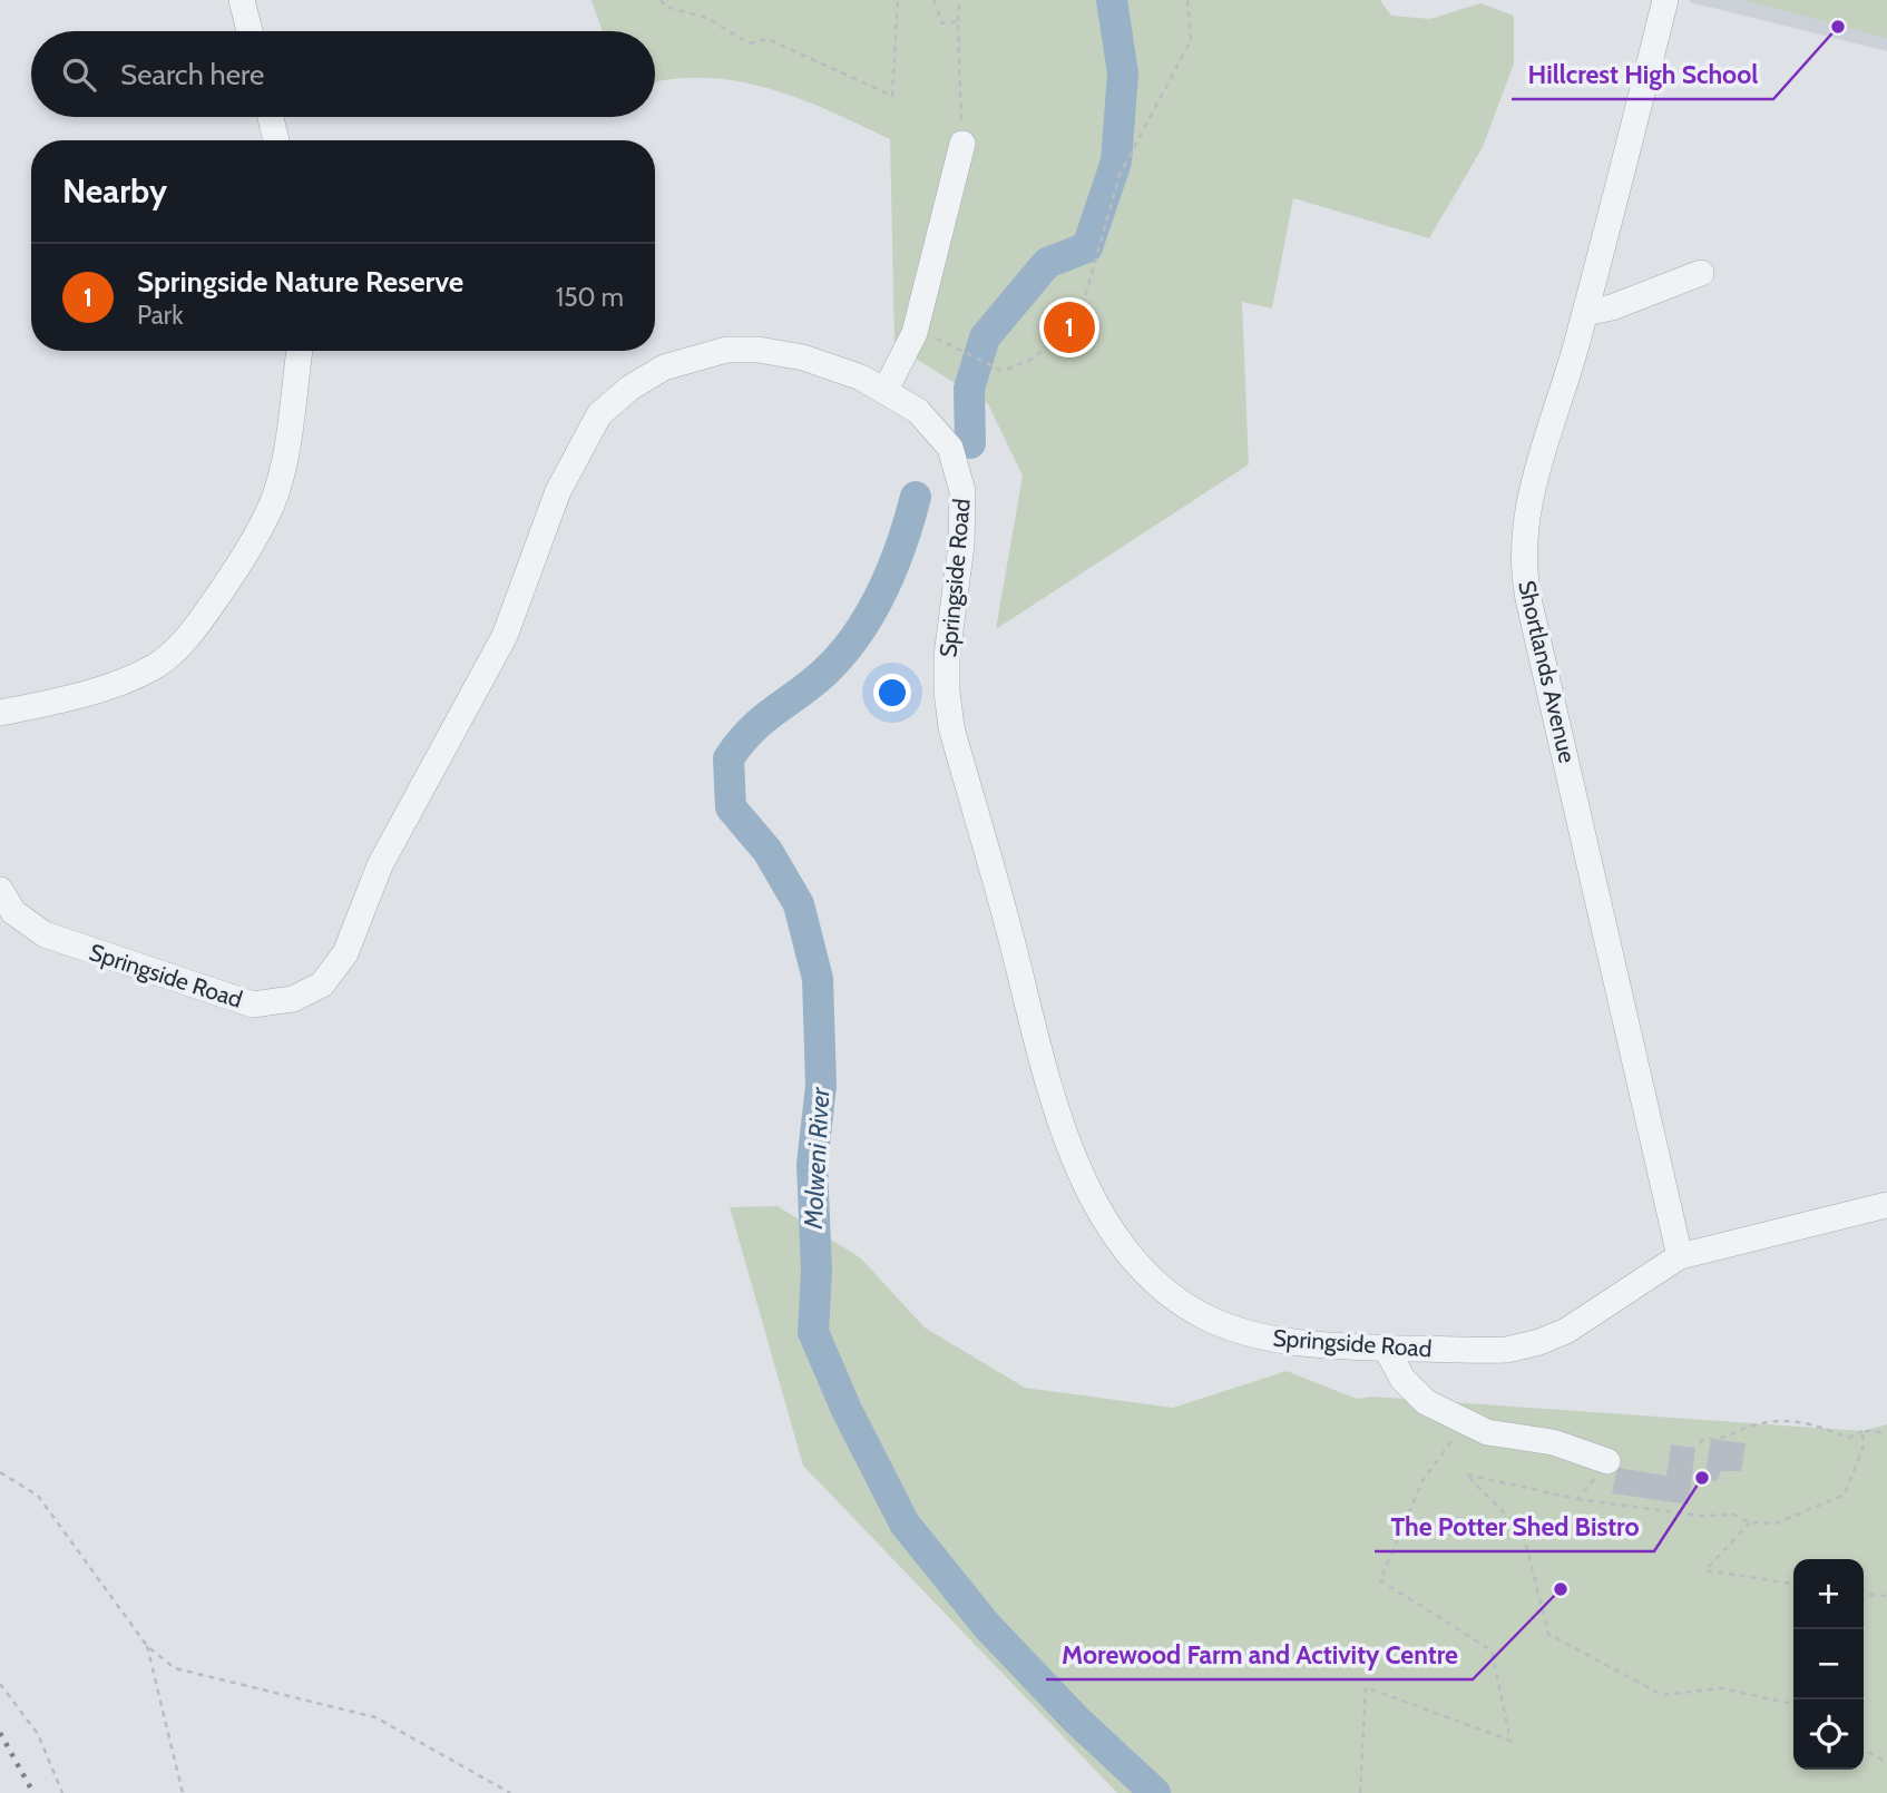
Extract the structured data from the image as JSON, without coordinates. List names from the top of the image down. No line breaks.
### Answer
{"streets":{"street":["Springside Road","Shortlands Avenue"]},"crossings":[["Springside Road","Shortlands Avenue"]],"water":["Molweni River"],"places":["Hillcrest High School","The Potter Shed Bistro","Morewood Farm and Activity Centre"],"page":{"search":"Search here","heading":"Nearby","list":[{"mark":"1","name":"Springside Nature Reserve","note":"Park","value":"150 m"}],"pins":"1","map_buttons":["+","−"]}}
